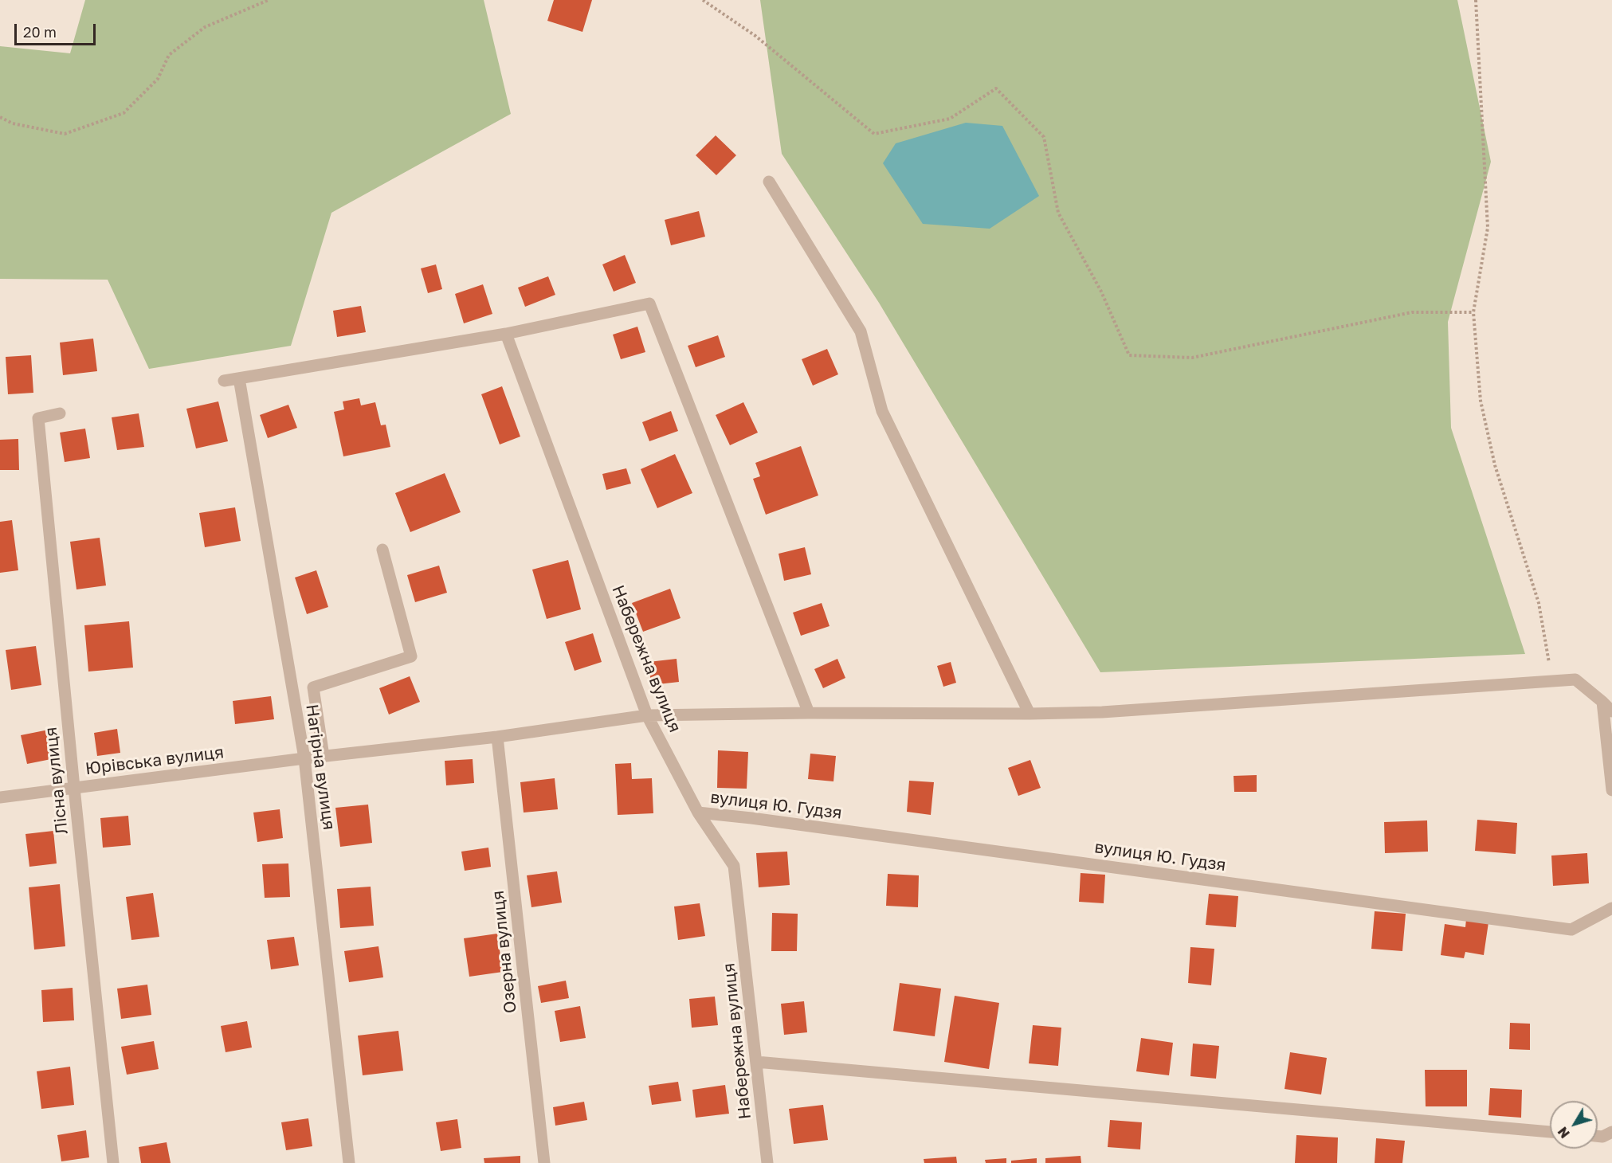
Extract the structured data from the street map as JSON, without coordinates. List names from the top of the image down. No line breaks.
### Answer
{"streets":{"street":["Набережна вулиця","Юрівська вулиця","Нагірна вулиця","Лісна вулиця","вулиця Ю. Гудзя","Озерна вулиця"]},"crossings":[["Набережна вулиця","Юрівська вулиця"],["Набережна вулиця","вулиця Ю. Гудзя"],["Юрівська вулиця","Нагірна вулиця"],["Юрівська вулиця","Лісна вулиця"],["Юрівська вулиця","Озерна вулиця"]],"scale_bar":"20 m","north":"bottom left"}
